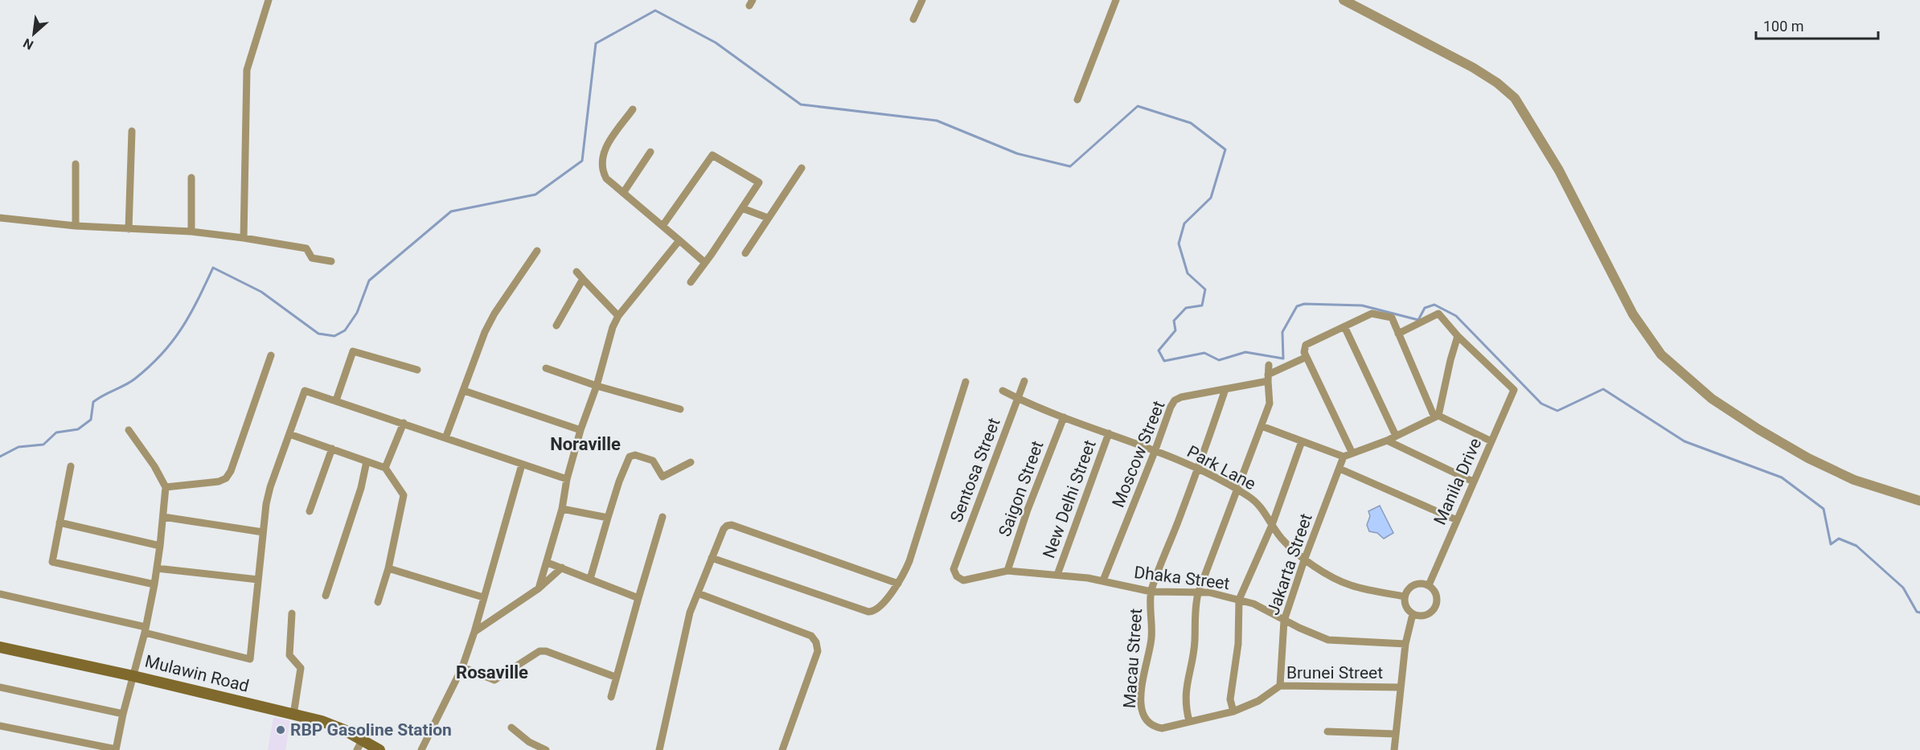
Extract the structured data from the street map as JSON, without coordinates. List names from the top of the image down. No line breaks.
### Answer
{"streets":{"main road":["Mulawin Road"],"street":["Moscow Street","Park Lane","Sentosa Street","Manila Drive","Saigon Street","New Delhi Street","Jakarta Street","Dhaka Street","Macau Street","Brunei Street"]},"crossings":[["Moscow Street","Park Lane"],["Moscow Street","Dhaka Street"],["Moscow Street","Macau Street"],["Park Lane","Sentosa Street"],["Park Lane","Manila Drive"],["Park Lane","Saigon Street"],["Park Lane","New Delhi Street"],["Park Lane","Jakarta Street"],["Park Lane","Macau Street"],["Sentosa Street","Dhaka Street"],["Saigon Street","Dhaka Street"],["New Delhi Street","Dhaka Street"],["Jakarta Street","Dhaka Street"],["Jakarta Street","Brunei Street"],["Dhaka Street","Macau Street"],["Macau Street","Brunei Street"]],"districts":["Noraville","Rosaville"],"places":["RBP Gasoline Station"],"scale_bar":"100 m","north":"bottom left"}
